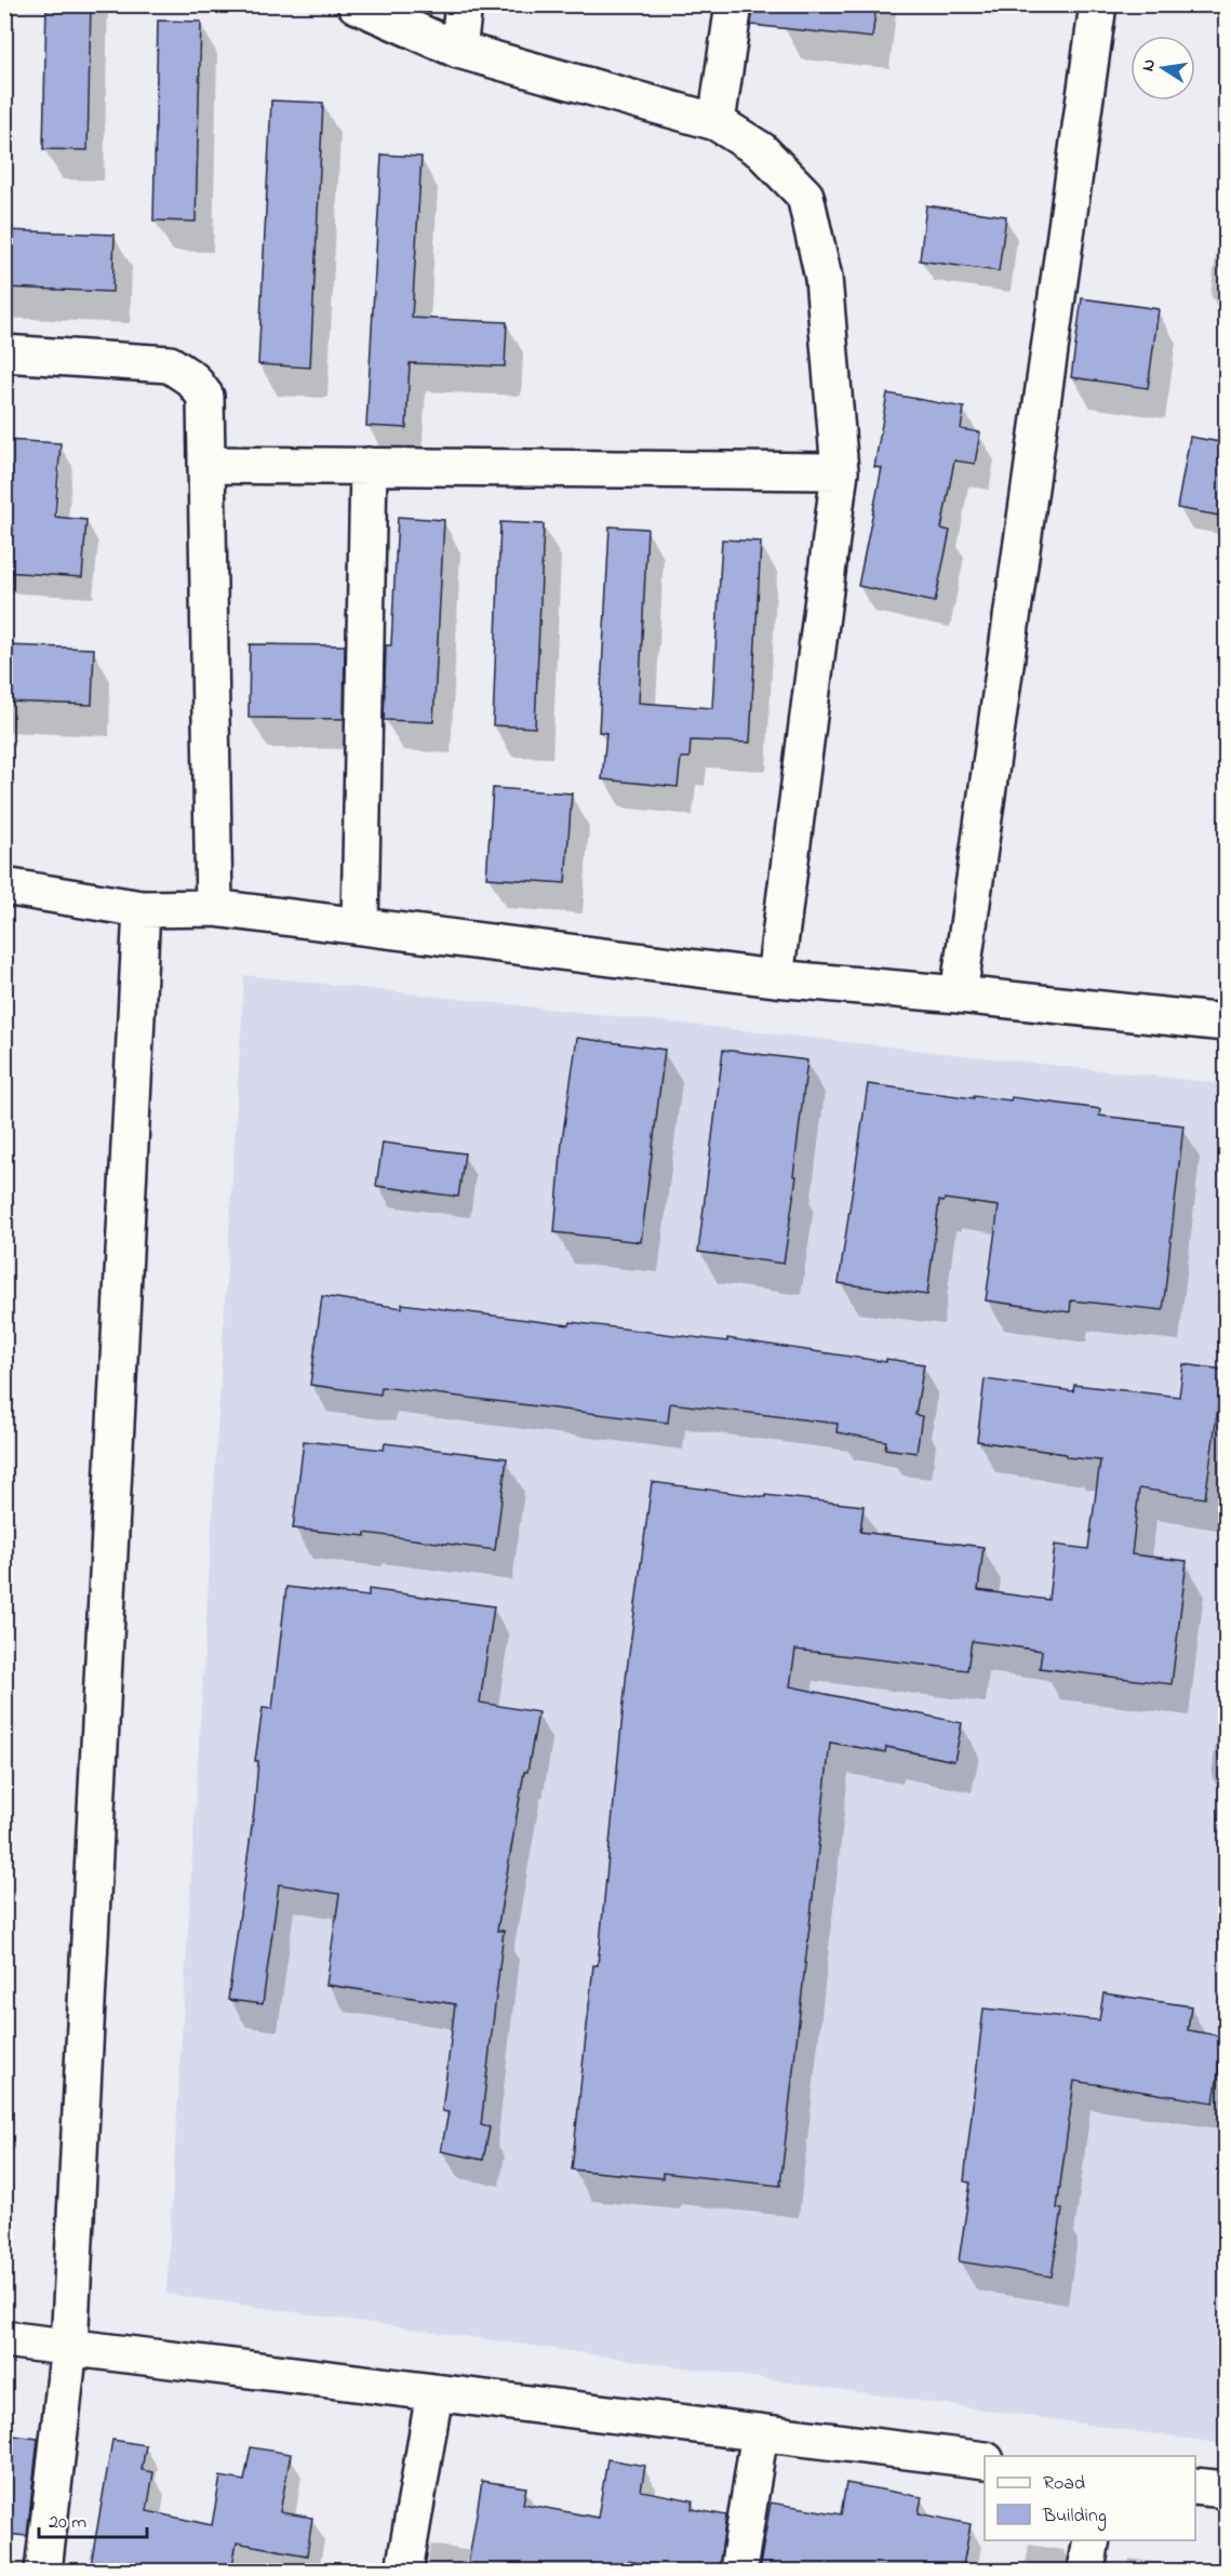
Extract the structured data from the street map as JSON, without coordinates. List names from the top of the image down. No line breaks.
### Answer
{"legend":["Road","Building"],"scale_bar":"20 m","north":"left"}
